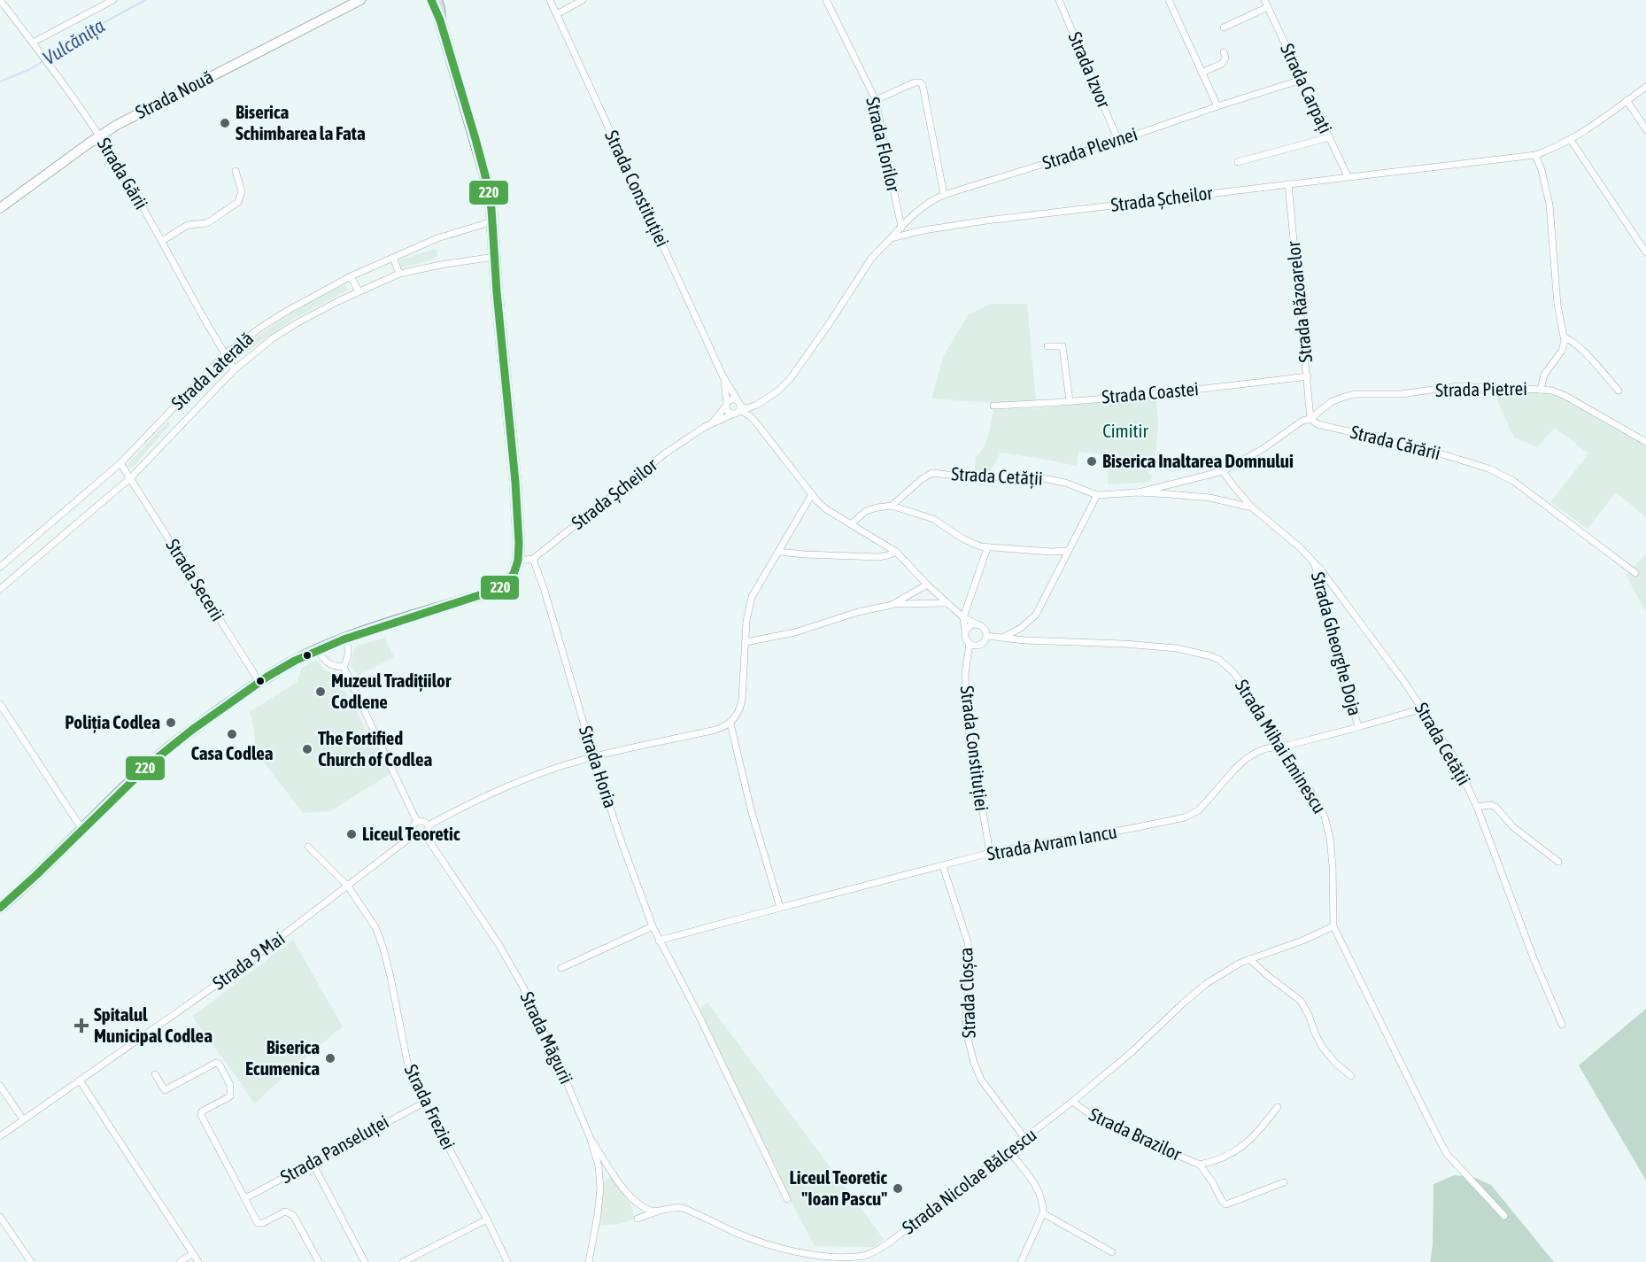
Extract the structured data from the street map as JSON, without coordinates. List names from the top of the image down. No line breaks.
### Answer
{"streets":{"main road":["Strada Nouă"],"street":["Strada Izvor","Strada Carpați","Strada Florilor","Strada Plevnei","Strada Gării","Strada Constituției","Strada Șcheilor","Strada Răzoarelor","Strada Laterală","Strada Pietrei","Strada Coastei","Strada Cărării","Strada Cetății","Strada Secerii","Strada Gheorghe Doja","Strada Mihai Eminescu","Strada Horia","Strada Avram Iancu","Strada 9 Mai","Strada Cloșca","Strada Măgurii","Strada Freziei","Strada Brazilor","Strada Panseluței","Strada Nicolae Bălcescu"]},"crossings":[["Strada Izvor","Strada Plevnei"],["Strada Carpați","Strada Plevnei"],["Strada Carpați","Strada Șcheilor"],["Strada Nouă","Strada Gării"],["Strada Florilor","Strada Plevnei"],["Strada Florilor","Strada Șcheilor"],["Strada Plevnei","Strada Șcheilor"],["Strada Gării","Strada Laterală"],["Strada Constituției","Strada Șcheilor"],["Strada Constituției","Strada Mihai Eminescu"],["Strada Constituției","Strada Avram Iancu"],["Strada Șcheilor","Strada Răzoarelor"],["Strada Șcheilor","Strada Horia"],["Strada Răzoarelor","Strada Pietrei"],["Strada Răzoarelor","Strada Coastei"],["Strada Răzoarelor","Strada Cărării"],["Strada Laterală","Strada Secerii"],["Strada Pietrei","Strada Cărării"],["Strada Cetății","Strada Gheorghe Doja"],["Strada Cetății","Strada Avram Iancu"],["Strada Gheorghe Doja","Strada Avram Iancu"],["Strada Mihai Eminescu","Strada Avram Iancu"],["Strada Mihai Eminescu","Strada Nicolae Bălcescu"],["Strada Horia","Strada Avram Iancu"],["Strada Avram Iancu","Strada Cloșca"],["Strada 9 Mai","Strada Măgurii"],["Strada 9 Mai","Strada Freziei"],["Strada Cloșca","Strada Nicolae Bălcescu"],["Strada Freziei","Strada Panseluței"],["Strada Brazilor","Strada Nicolae Bălcescu"]],"water":["Vulcănița"],"parks":["Cimitir"],"places":{"other":["Biserica Schimbarea la Fata","Biserica Inaltarea Domnului","Muzeul Tradițiilor Codlene","Poliția Codlea","Casa Codlea","The Fortified Church of Codlea","Liceul Teoretic","Biserica Ecumenica","Liceul Teoretic \"Ioan Pascu\""],"health":["Spitalul Municipal Codlea"]},"lines":["transit line 220"]}
